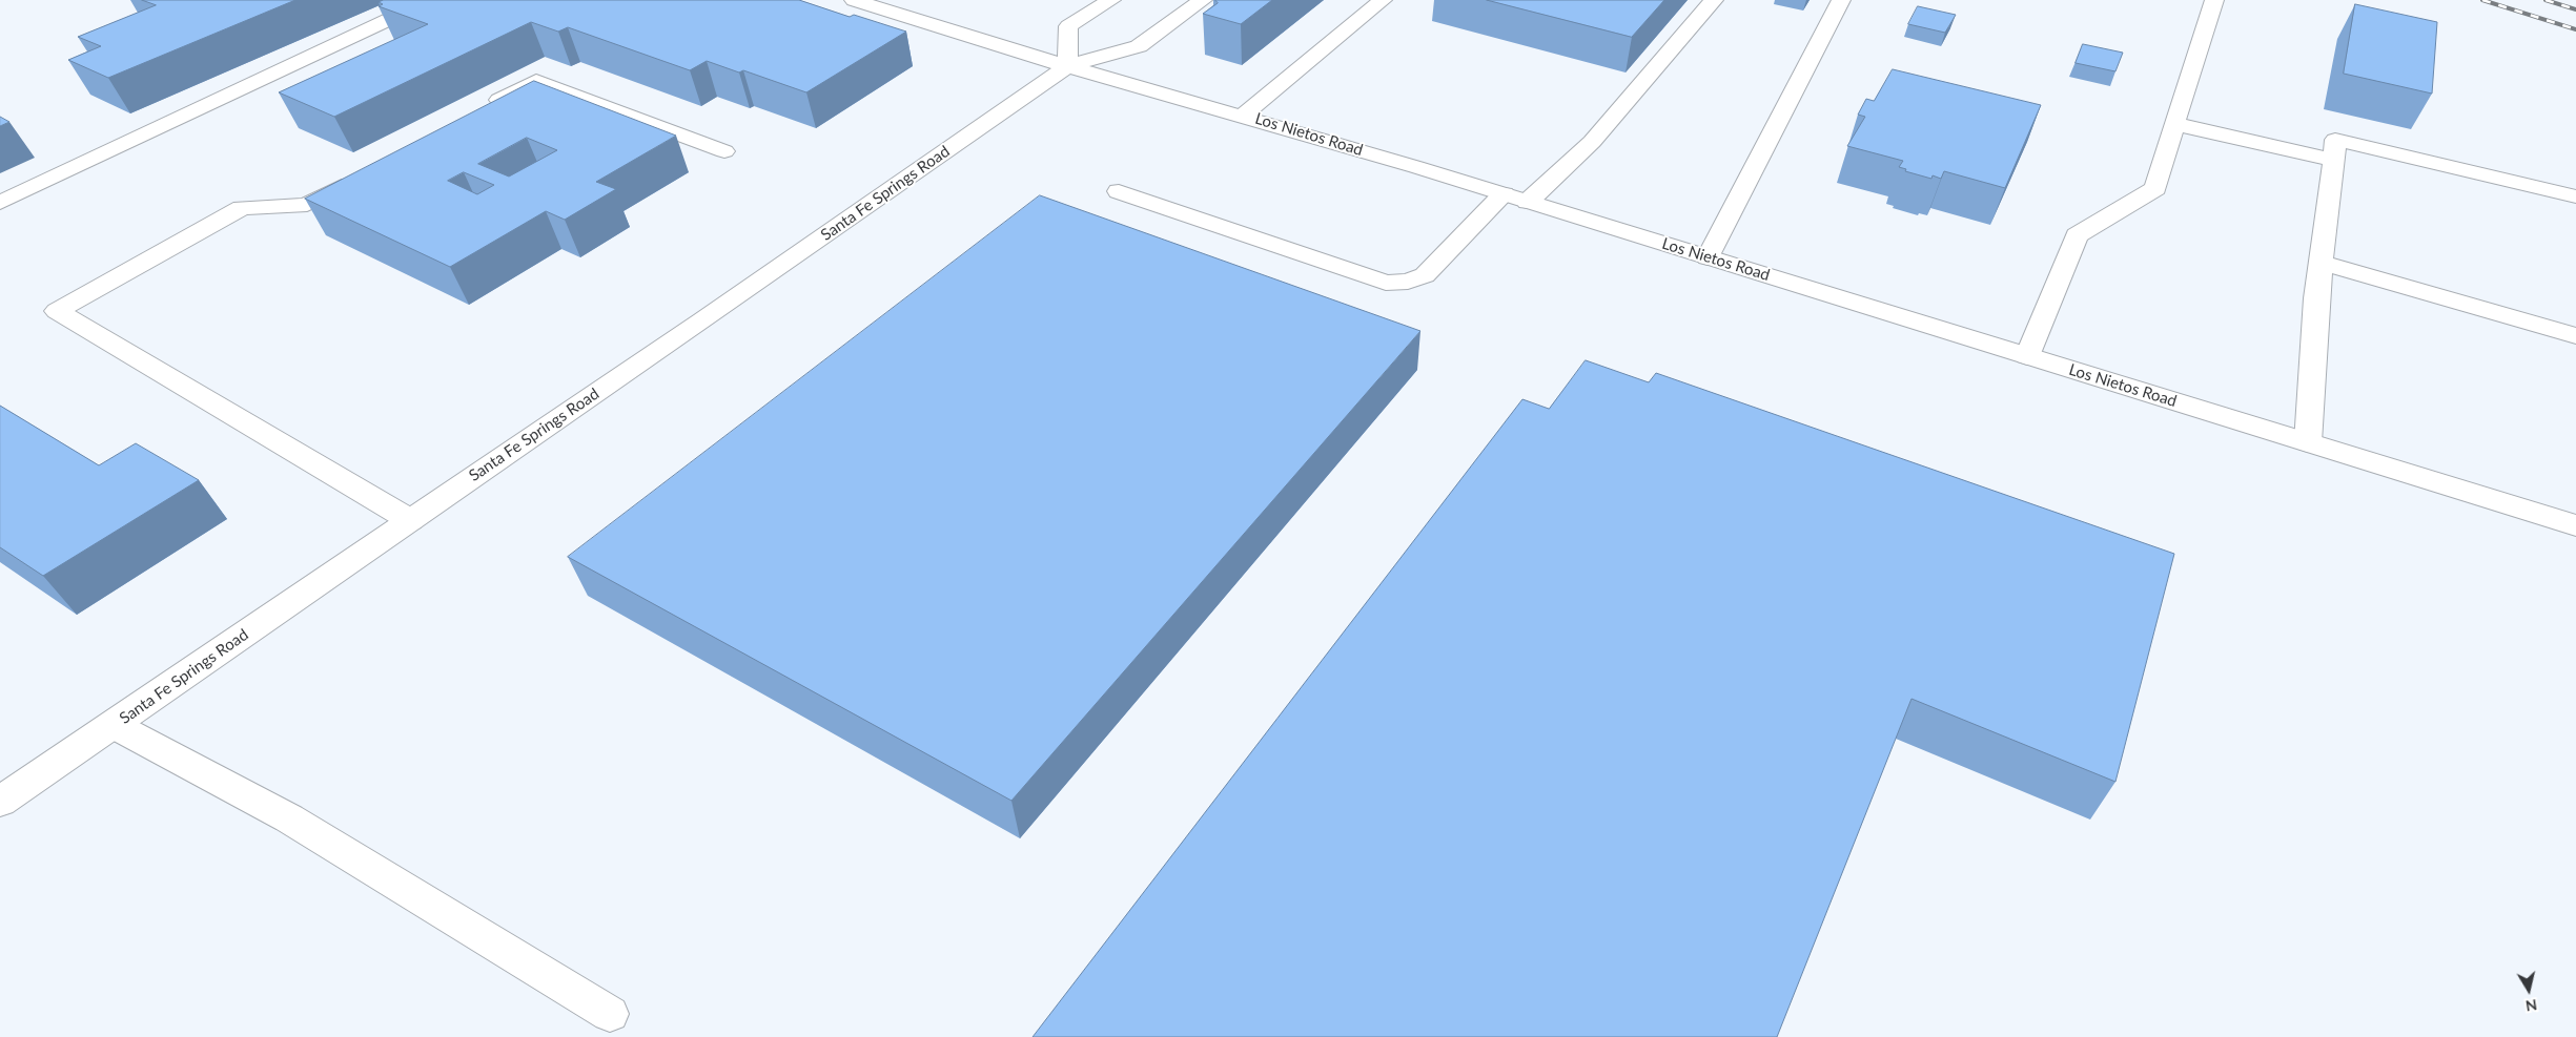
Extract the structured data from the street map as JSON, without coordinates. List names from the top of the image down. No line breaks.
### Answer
{"streets":{"main road":["Los Nietos Road","Santa Fe Springs Road"]},"crossings":[["Los Nietos Road","Santa Fe Springs Road"]],"north":"bottom"}
